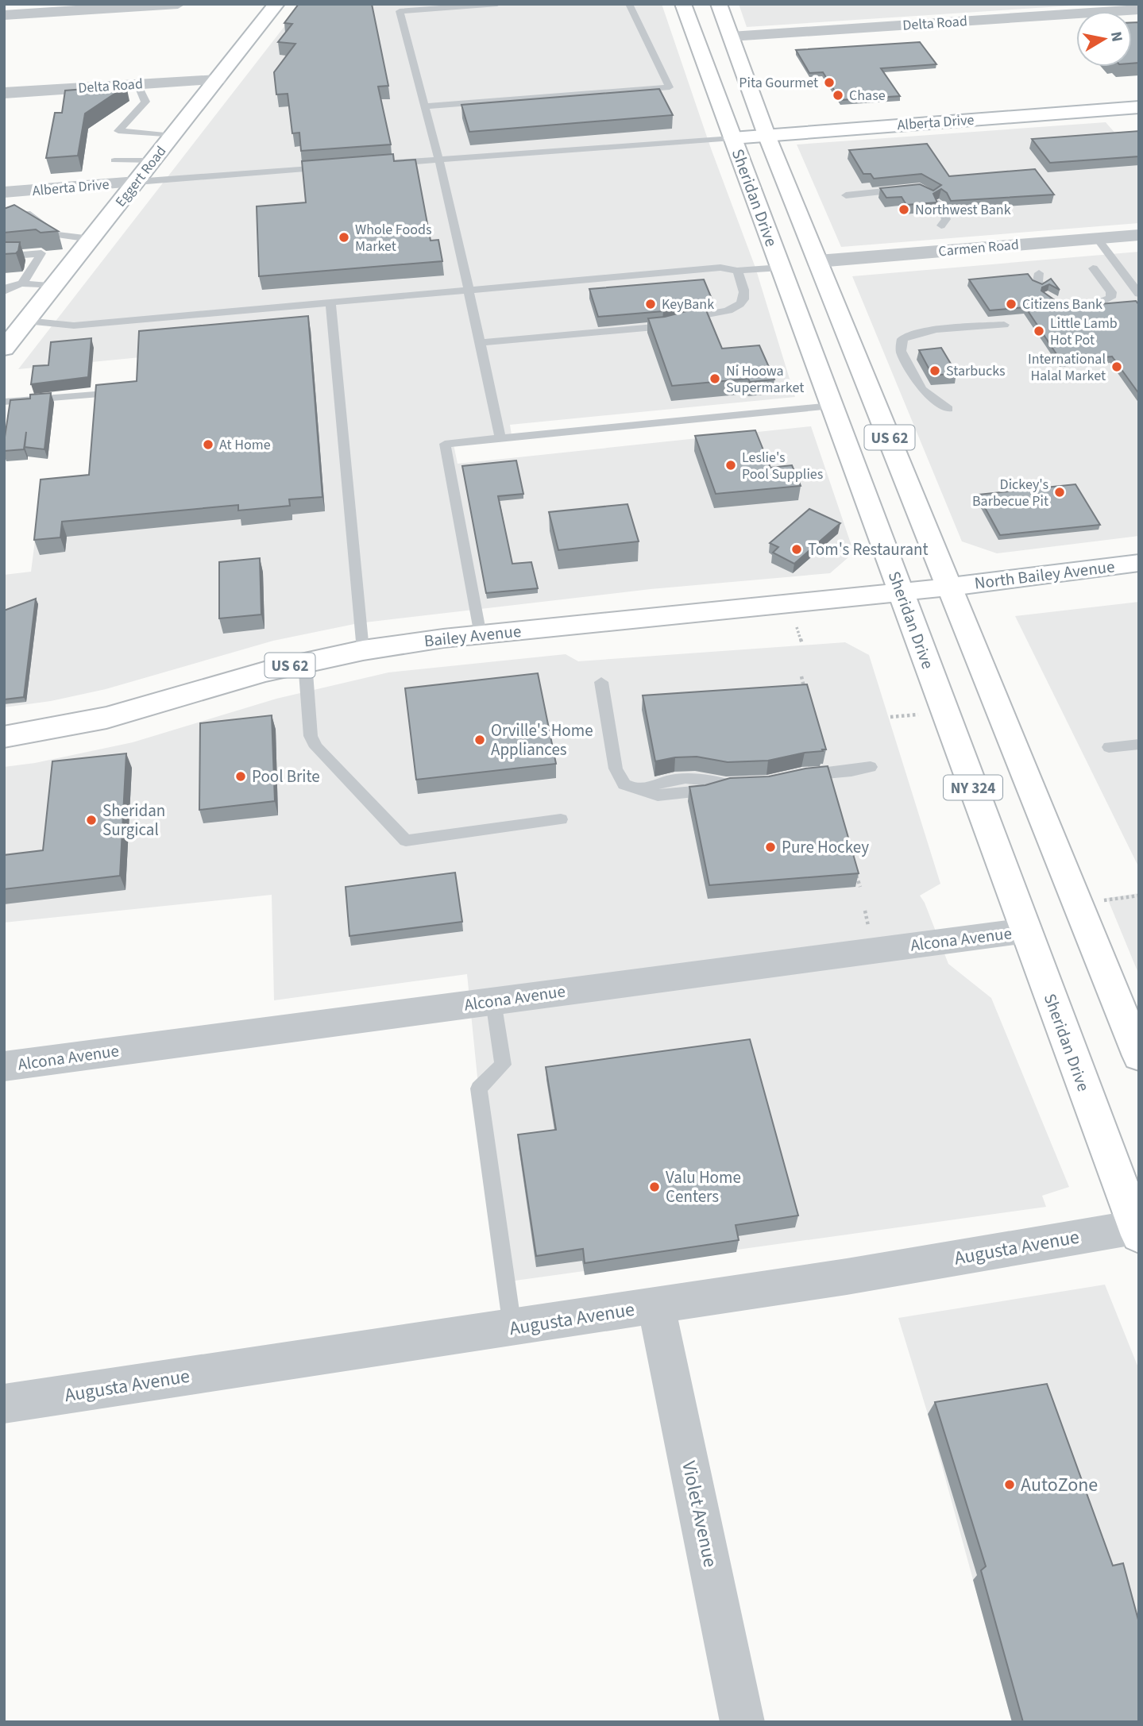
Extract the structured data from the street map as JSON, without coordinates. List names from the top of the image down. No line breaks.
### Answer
{"streets":{"main road":["Alberta Drive","Eggert Road","Sheridan Drive","US 62","North Bailey Avenue","Bailey Avenue","NY 324"],"street":["Delta Road","Carmen Road","Alcona Avenue","Augusta Avenue","Violet Avenue"]},"crossings":[["Delta Road","Eggert Road"],["Delta Road","Sheridan Drive"],["Alberta Drive","Eggert Road"],["Alberta Drive","Sheridan Drive"],["Sheridan Drive","Carmen Road"],["Sheridan Drive","North Bailey Avenue"],["Sheridan Drive","Bailey Avenue"],["Sheridan Drive","Alcona Avenue"],["Sheridan Drive","Augusta Avenue"],["North Bailey Avenue","Bailey Avenue"],["Augusta Avenue","Violet Avenue"]],"places":["Pita Gourmet","Chase","Northwest Bank","Whole Foods Market","KeyBank","Citizens Bank","Little Lamb Hot Pot","International Halal Market","Starbucks","Ni Hoowa Supermarket","At Home","Leslie's Pool Supplies","Dickey's Barbecue Pit","Tom's Restaurant","Orville's Home Appliances","Pool Brite","Sheridan Surgical","Pure Hockey","Valu Home Centers","AutoZone"],"north":"right"}
